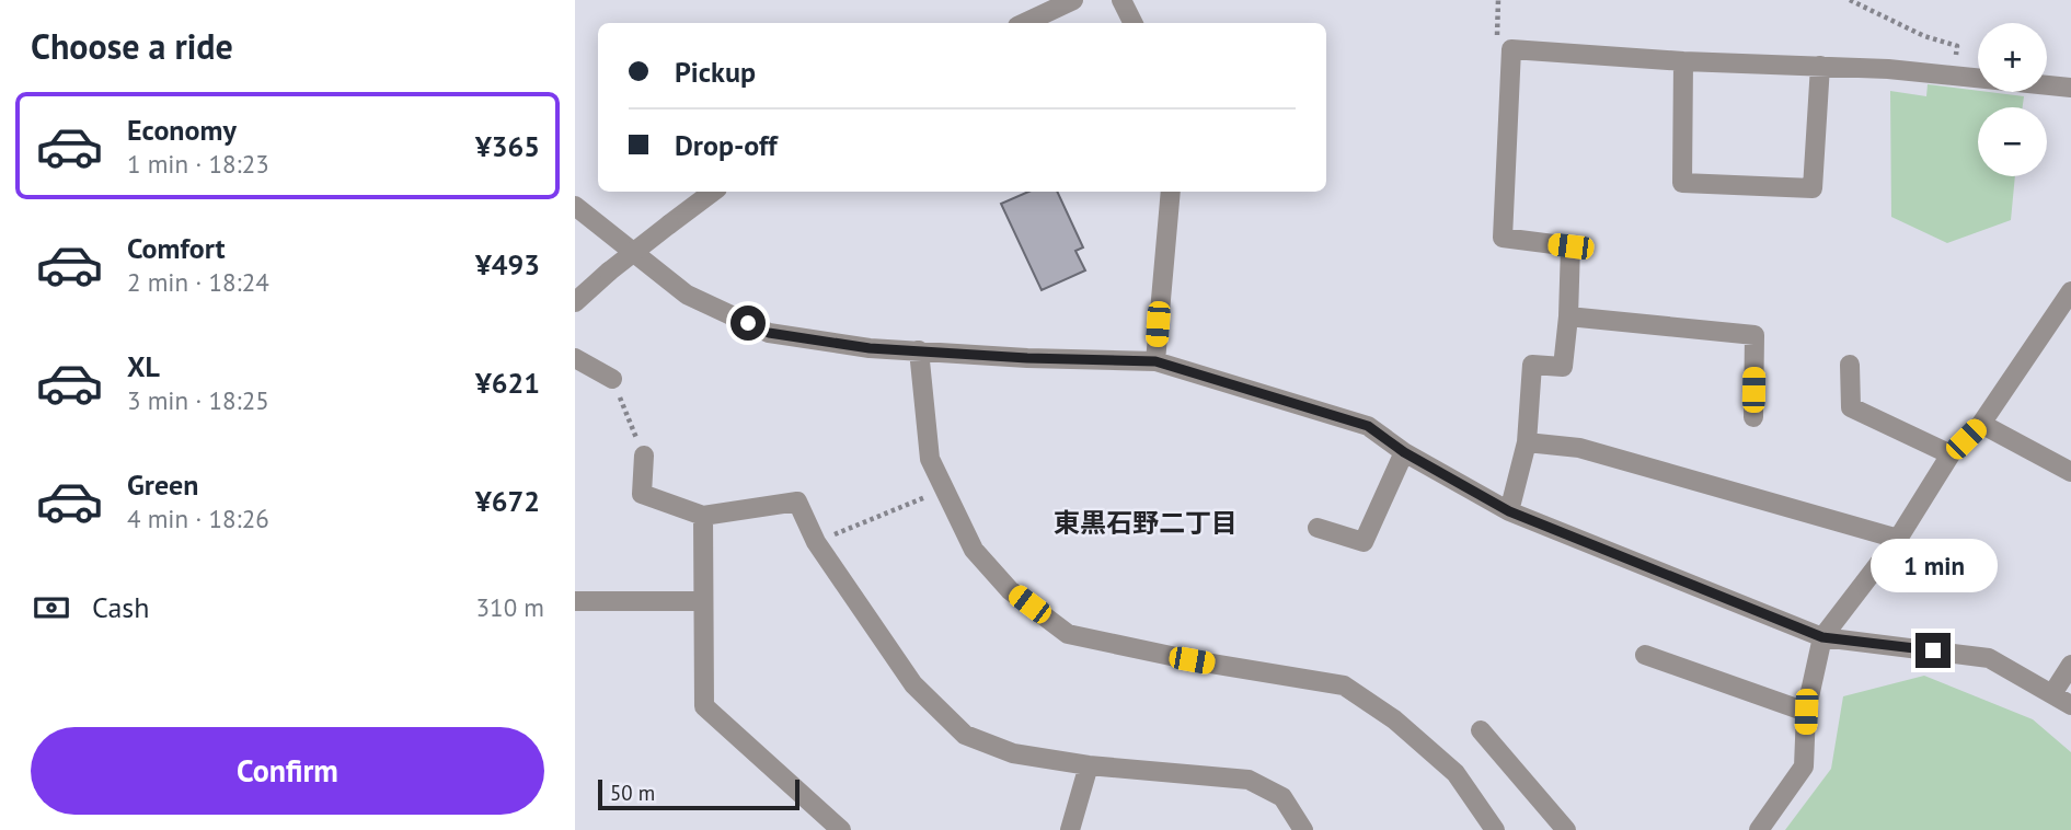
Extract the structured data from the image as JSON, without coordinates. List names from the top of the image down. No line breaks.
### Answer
{"districts":["東黒石野二丁目"],"scale_bar":"50 m","page":{"heading":"Choose a ride","map_buttons":["+","−"],"banner":["Pickup","Drop-off"],"list":[{"name":"Economy","note":"1 min · 18:23","value":"¥365"},{"name":"Comfort","note":"2 min · 18:24","value":"¥493"},{"name":"XL","note":"3 min · 18:25","value":"¥621"},{"name":"Green","note":"4 min · 18:26","value":"¥672"}],"bubble":"1 min","pay":["Cash","310 m"],"buttons":"Confirm","scale":"50 m"}}
